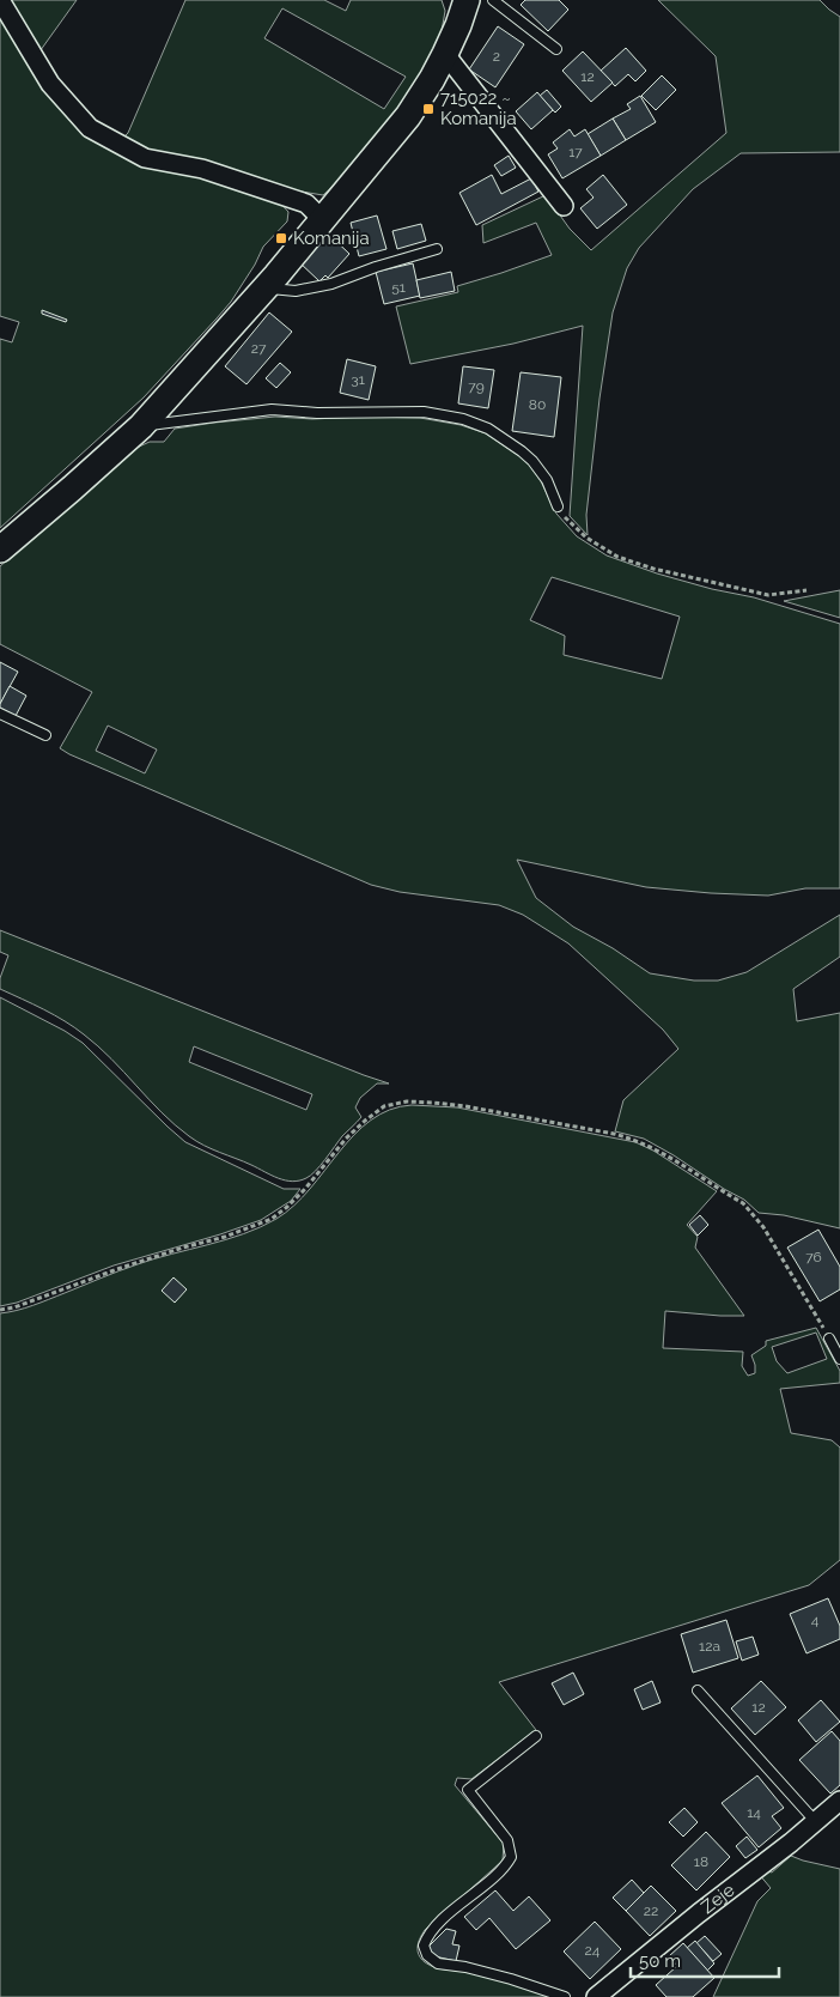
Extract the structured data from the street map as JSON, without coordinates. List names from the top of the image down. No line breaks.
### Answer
{"streets":{"street":["Žeje"]},"places":{"transit":["715022 ~ Komanija","Komanija"]},"house_numbers":["2","12","17","51","27","31","79","80","76","4","12a","12","14","18","22","24"],"scale_bar":"50 m"}
